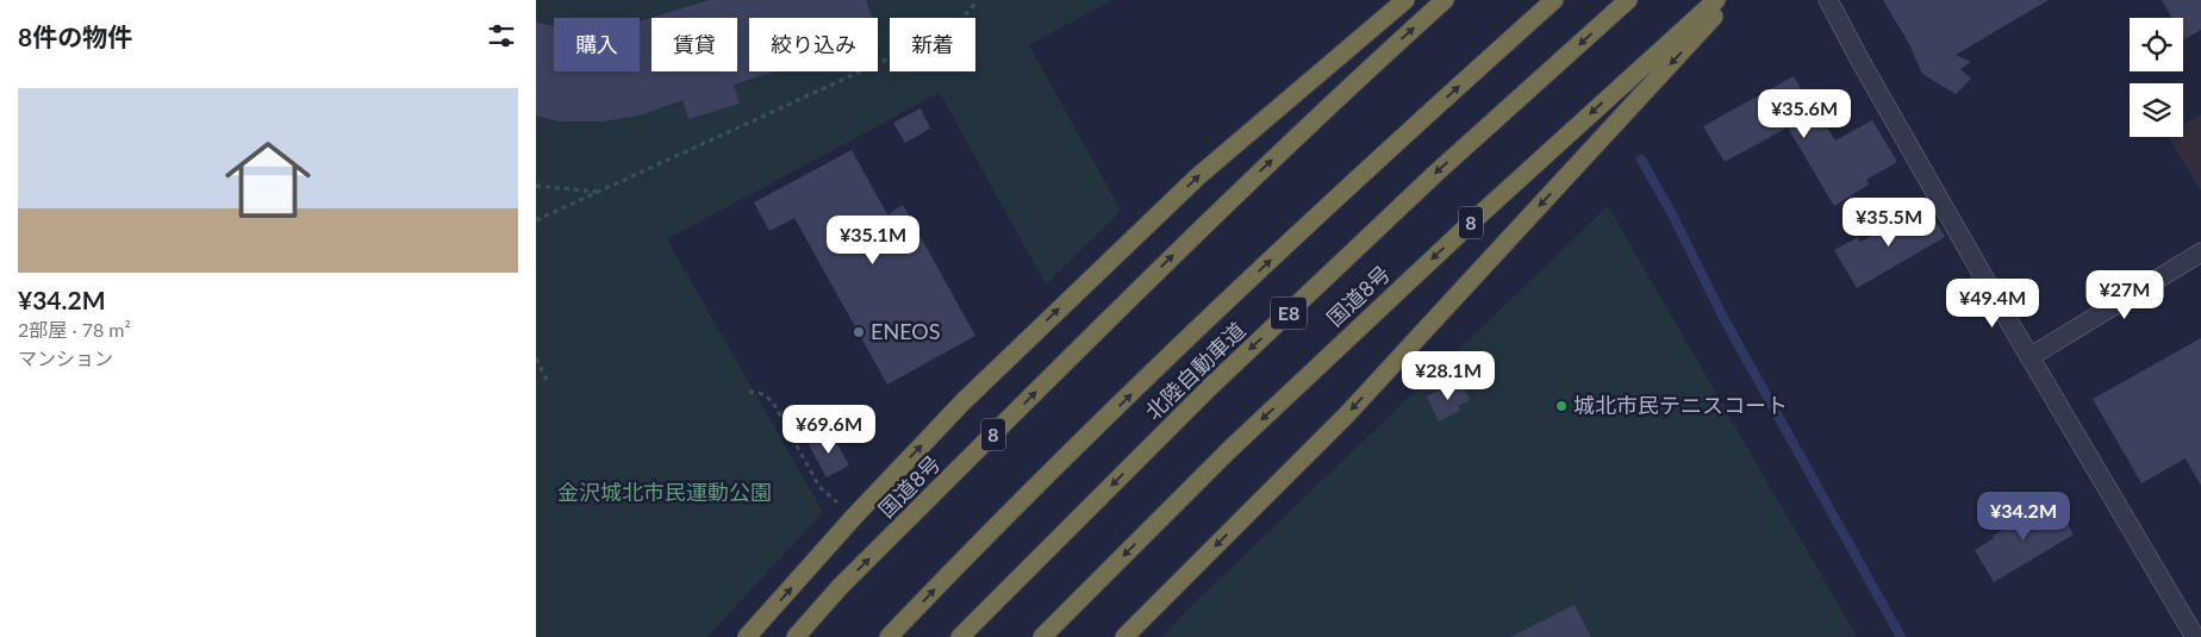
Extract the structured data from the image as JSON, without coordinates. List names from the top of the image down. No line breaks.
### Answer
{"streets":{"highway":["8","国道8号","E8","北陸自動車道"]},"parks":["金沢城北市民運動公園"],"places":["ENEOS","城北市民テニスコート"],"page":{"heading":"8件の物件","chip":["購入","賃貸","絞り込み","新着"],"list":[{"name":"¥34.2M","note":"2部屋 · 78 m² · マンション"}],"price":["¥35.6M","¥35.5M","¥35.1M","¥27M","¥49.4M","¥28.1M","¥69.6M","¥34.2M"]}}
